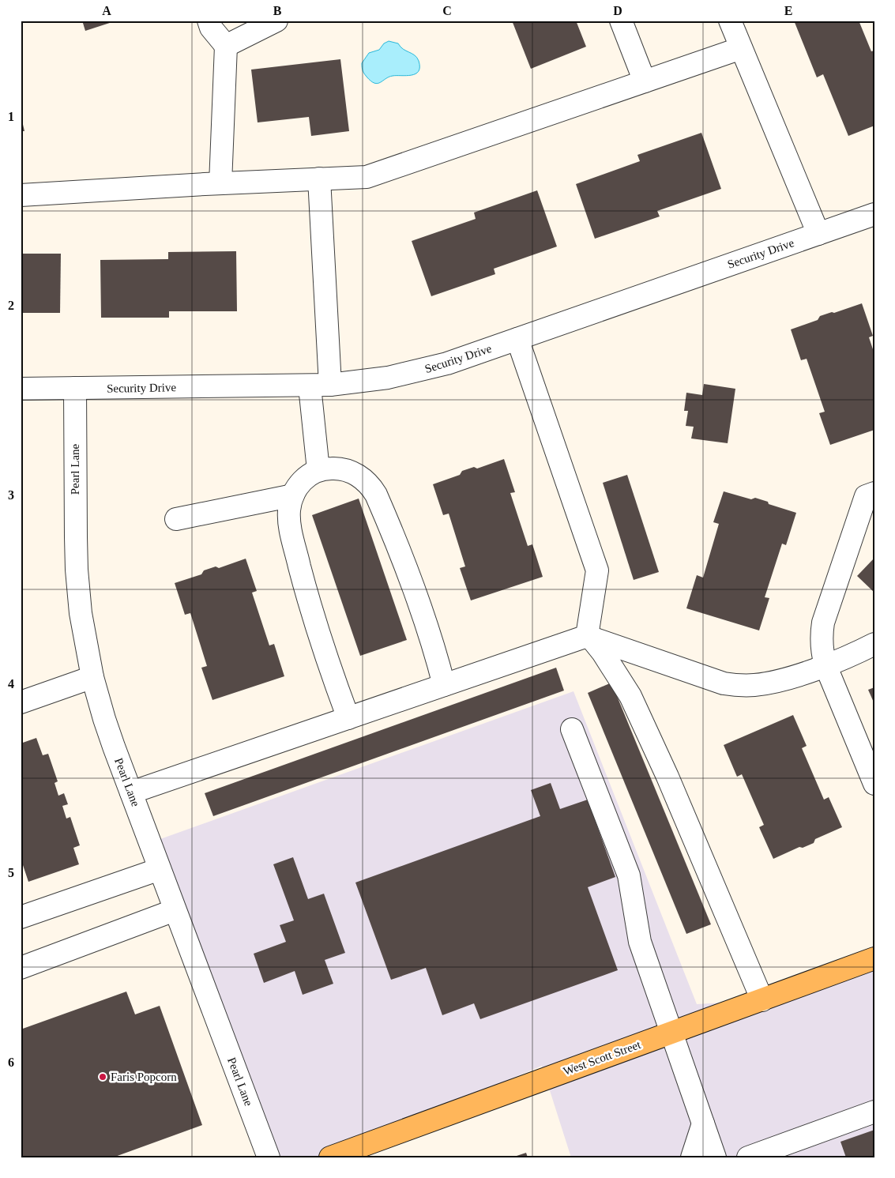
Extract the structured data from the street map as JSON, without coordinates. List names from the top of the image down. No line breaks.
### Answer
{"streets":{"main road":["West Scott Street"],"street":["Security Drive","Pearl Lane"]},"crossings":[["Security Drive","Pearl Lane"]],"places":["Faris Popcorn"],"grid":{"columns":["A","B","C","D","E"],"rows":["1","2","3","4","5","6"]}}
